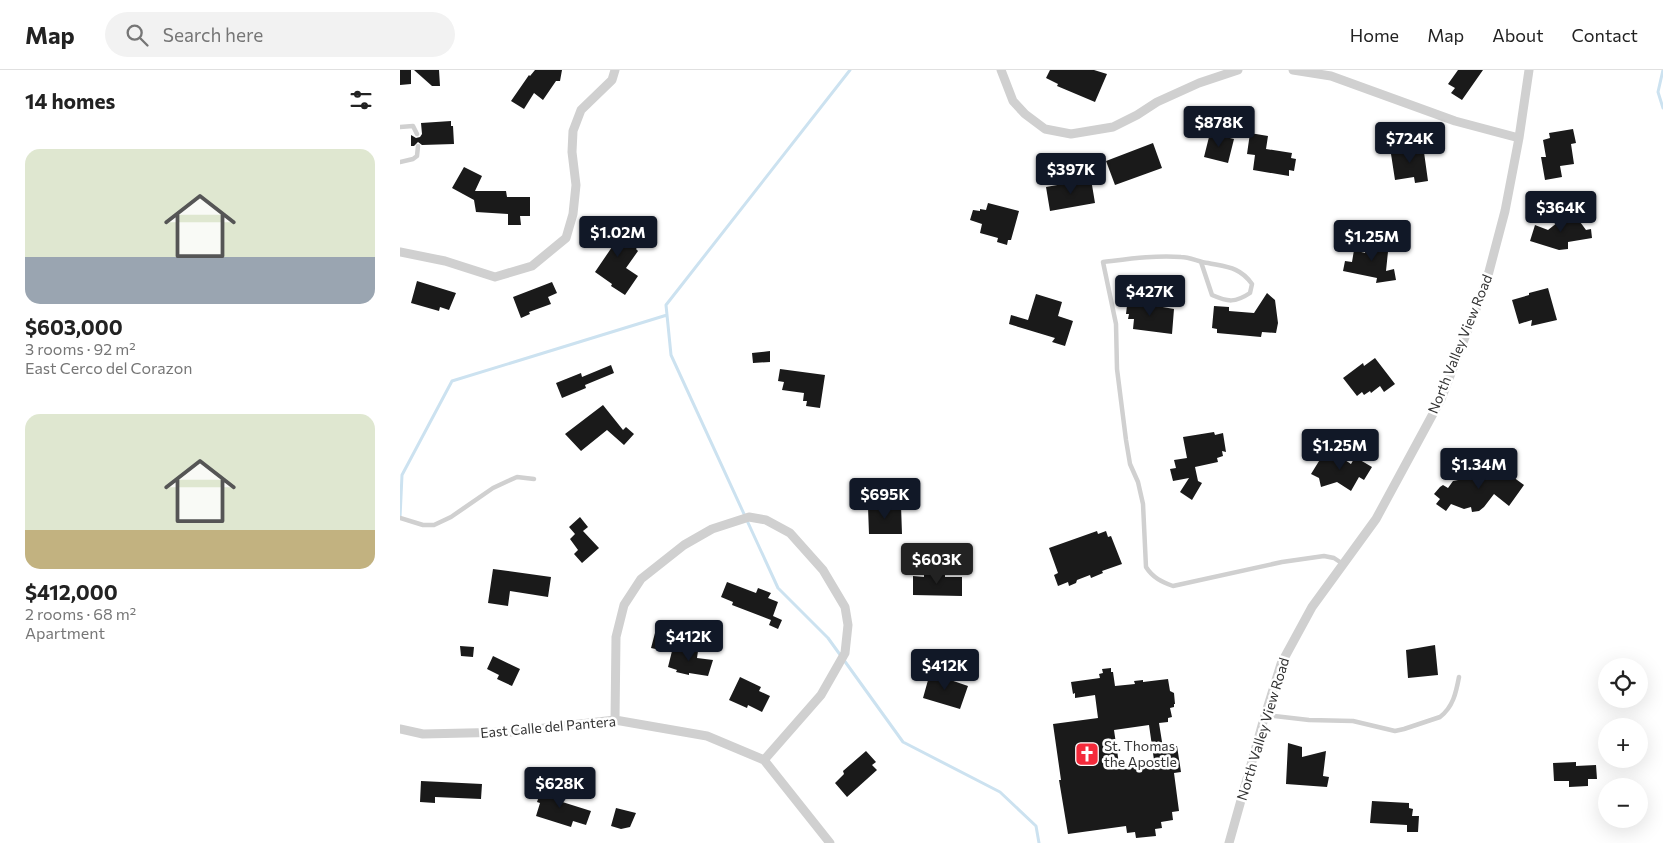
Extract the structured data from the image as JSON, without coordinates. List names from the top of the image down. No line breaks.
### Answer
{"streets":{"street":["North Valley View Road","East Calle del Pantera"]},"places":{"church":["St. Thomas the Apostle"]},"page":{"header":"Map","search":"Search here","nav":["Home","Map","About","Contact"],"heading":"14 homes","price":["$878K","$724K","$397K","$364K","$1.02M","$1.25M","$427K","$1.25M","$1.34M","$695K","$603K","$412K","$412K","$628K"],"list":[{"name":"$603,000","note":"3 rooms · 92 m² · East Cerco del Corazon"},{"name":"$412,000","note":"2 rooms · 68 m² · Apartment"}],"map_buttons":["+","−"]}}
